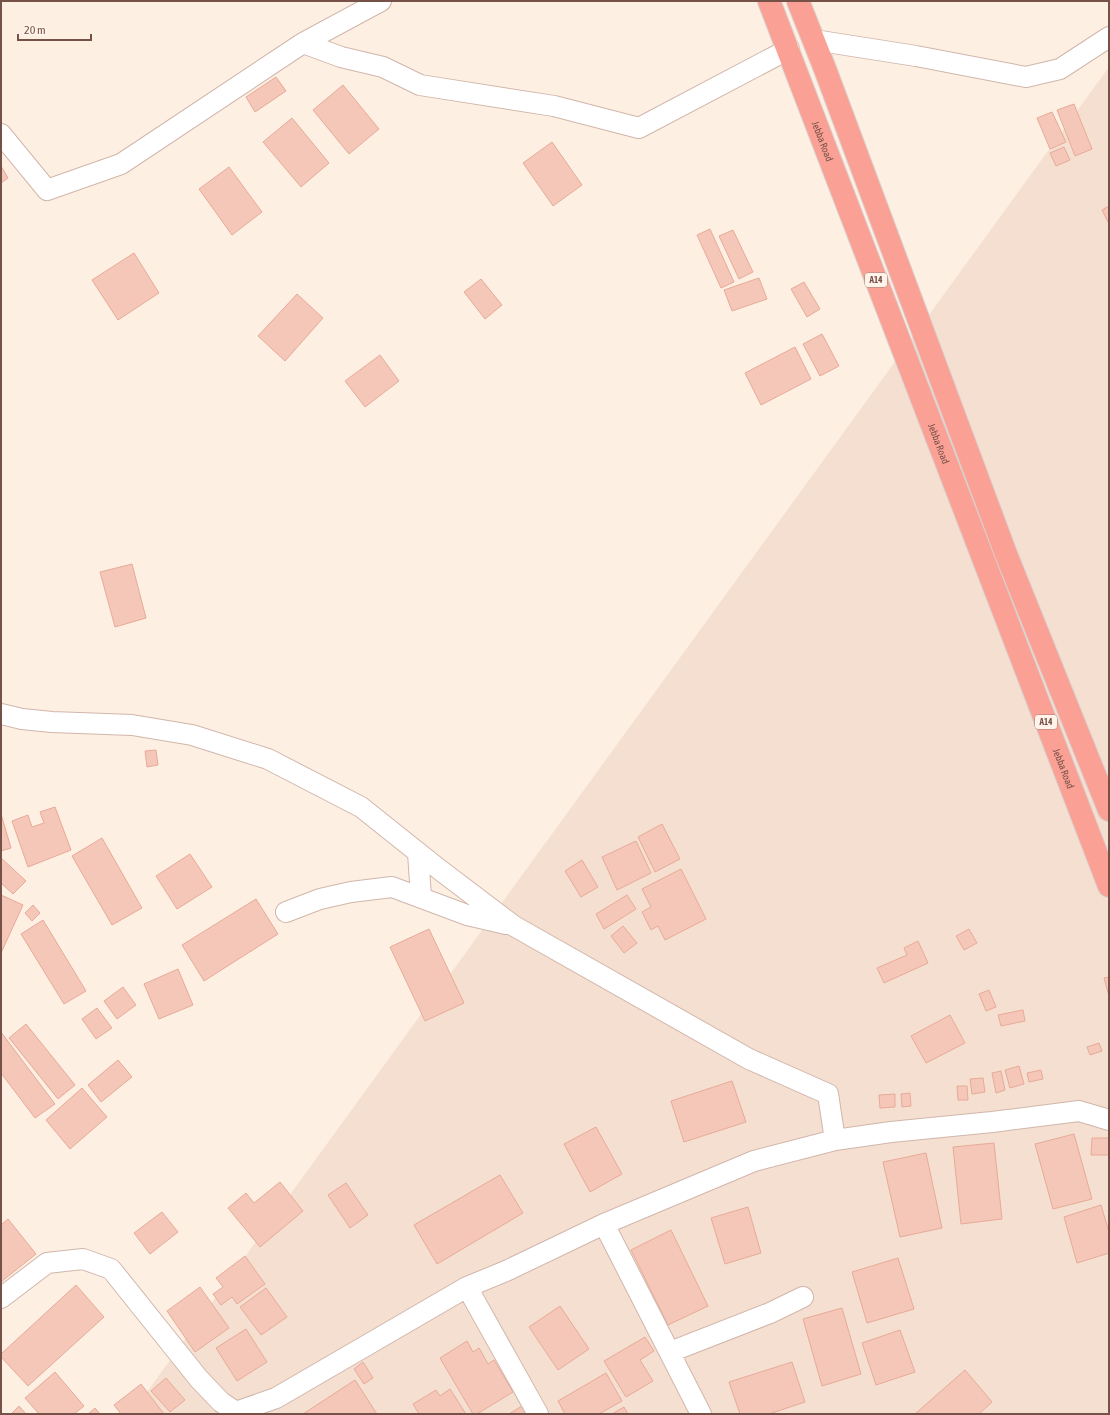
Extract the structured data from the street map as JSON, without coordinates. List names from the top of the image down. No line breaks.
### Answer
{"streets":{"highway":["Jebba Road","A14"]},"scale_bar":"20 m"}
